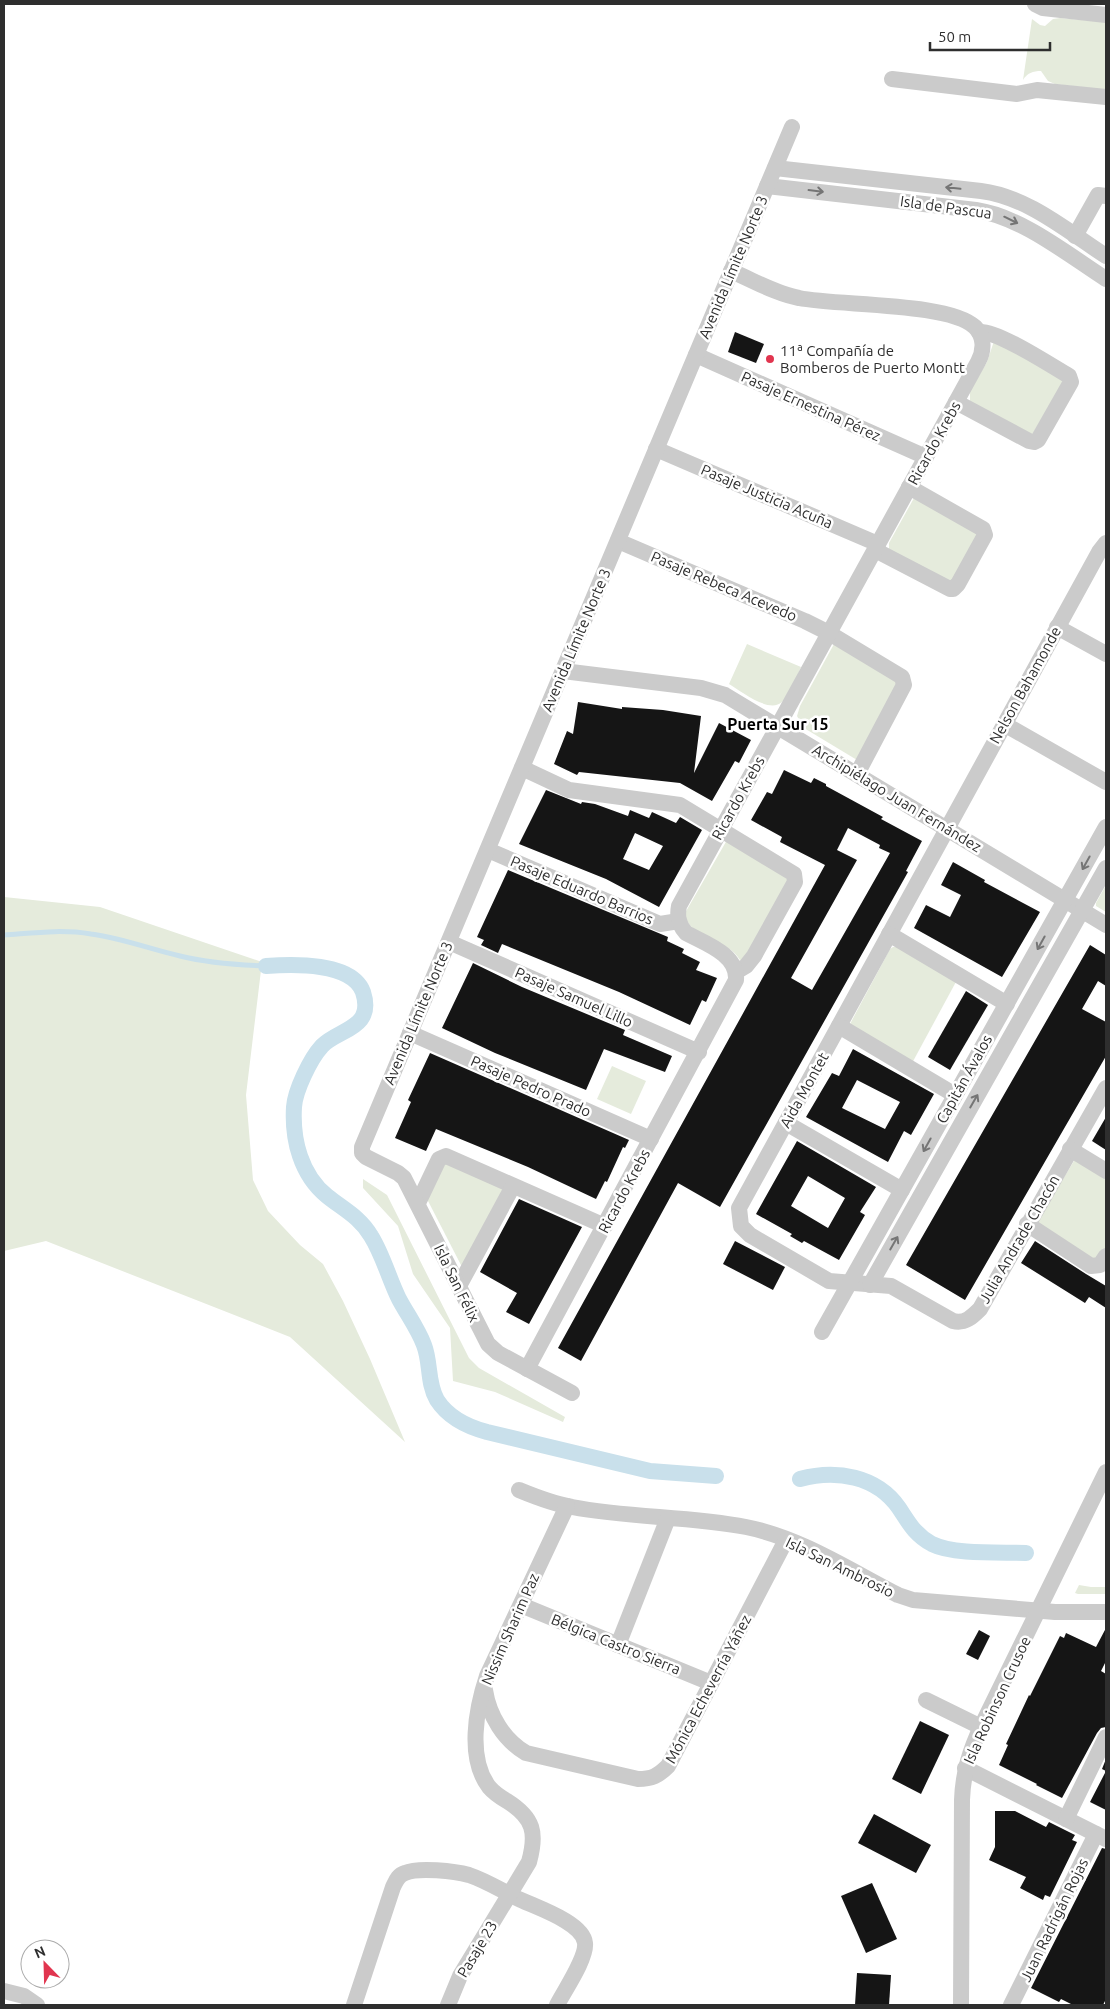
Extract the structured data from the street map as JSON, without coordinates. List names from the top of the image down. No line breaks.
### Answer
{"streets":{"street":["Isla de Pascua","Avenida Límite Norte 3","Pasaje Ernestina Pérez","Ricardo Krebs","Pasaje Justicia Acuña","Pasaje Rebeca Acevedo","Nelson Bahamonde","Archipiélago Juan Fernández","Pasaje Eduardo Barrios","Pasaje Samuel Lillo","Capitán Ávalos","Pasaje Pedro Prado","Aida Montet","Julia Andrade Chacón","Isla San Félix","Isla San Ambrosio","Nissim Sharim Paz","Bélgica Castro Sierra","Mónica Echeverría Yáñez","Isla Robinson Crusoe","Juan Radrigán Rojas","Pasaje 23"]},"crossings":[["Isla de Pascua","Avenida Límite Norte 3"],["Avenida Límite Norte 3","Pasaje Ernestina Pérez"],["Avenida Límite Norte 3","Pasaje Justicia Acuña"],["Avenida Límite Norte 3","Pasaje Rebeca Acevedo"],["Avenida Límite Norte 3","Archipiélago Juan Fernández"],["Avenida Límite Norte 3","Pasaje Eduardo Barrios"],["Avenida Límite Norte 3","Pasaje Samuel Lillo"],["Avenida Límite Norte 3","Pasaje Pedro Prado"],["Avenida Límite Norte 3","Isla San Félix"],["Pasaje Ernestina Pérez","Ricardo Krebs"],["Ricardo Krebs","Pasaje Justicia Acuña"],["Ricardo Krebs","Pasaje Rebeca Acevedo"],["Ricardo Krebs","Archipiélago Juan Fernández"],["Ricardo Krebs","Pasaje Eduardo Barrios"],["Ricardo Krebs","Pasaje Samuel Lillo"],["Ricardo Krebs","Pasaje Pedro Prado"],["Ricardo Krebs","Isla San Félix"],["Pasaje Rebeca Acevedo","Archipiélago Juan Fernández"],["Nelson Bahamonde","Archipiélago Juan Fernández"],["Nelson Bahamonde","Aida Montet"],["Archipiélago Juan Fernández","Capitán Ávalos"],["Archipiélago Juan Fernández","Aida Montet"],["Capitán Ávalos","Aida Montet"],["Capitán Ávalos","Julia Andrade Chacón"],["Aida Montet","Julia Andrade Chacón"],["Isla San Ambrosio","Nissim Sharim Paz"],["Isla San Ambrosio","Mónica Echeverría Yáñez"],["Isla San Ambrosio","Isla Robinson Crusoe"],["Nissim Sharim Paz","Bélgica Castro Sierra"],["Nissim Sharim Paz","Mónica Echeverría Yáñez"],["Nissim Sharim Paz","Pasaje 23"],["Bélgica Castro Sierra","Mónica Echeverría Yáñez"]],"districts":["Puerta Sur 15"],"places":["11ª Compañía de Bomberos de Puerto Montt"],"scale_bar":"50 m","north":"top left"}
